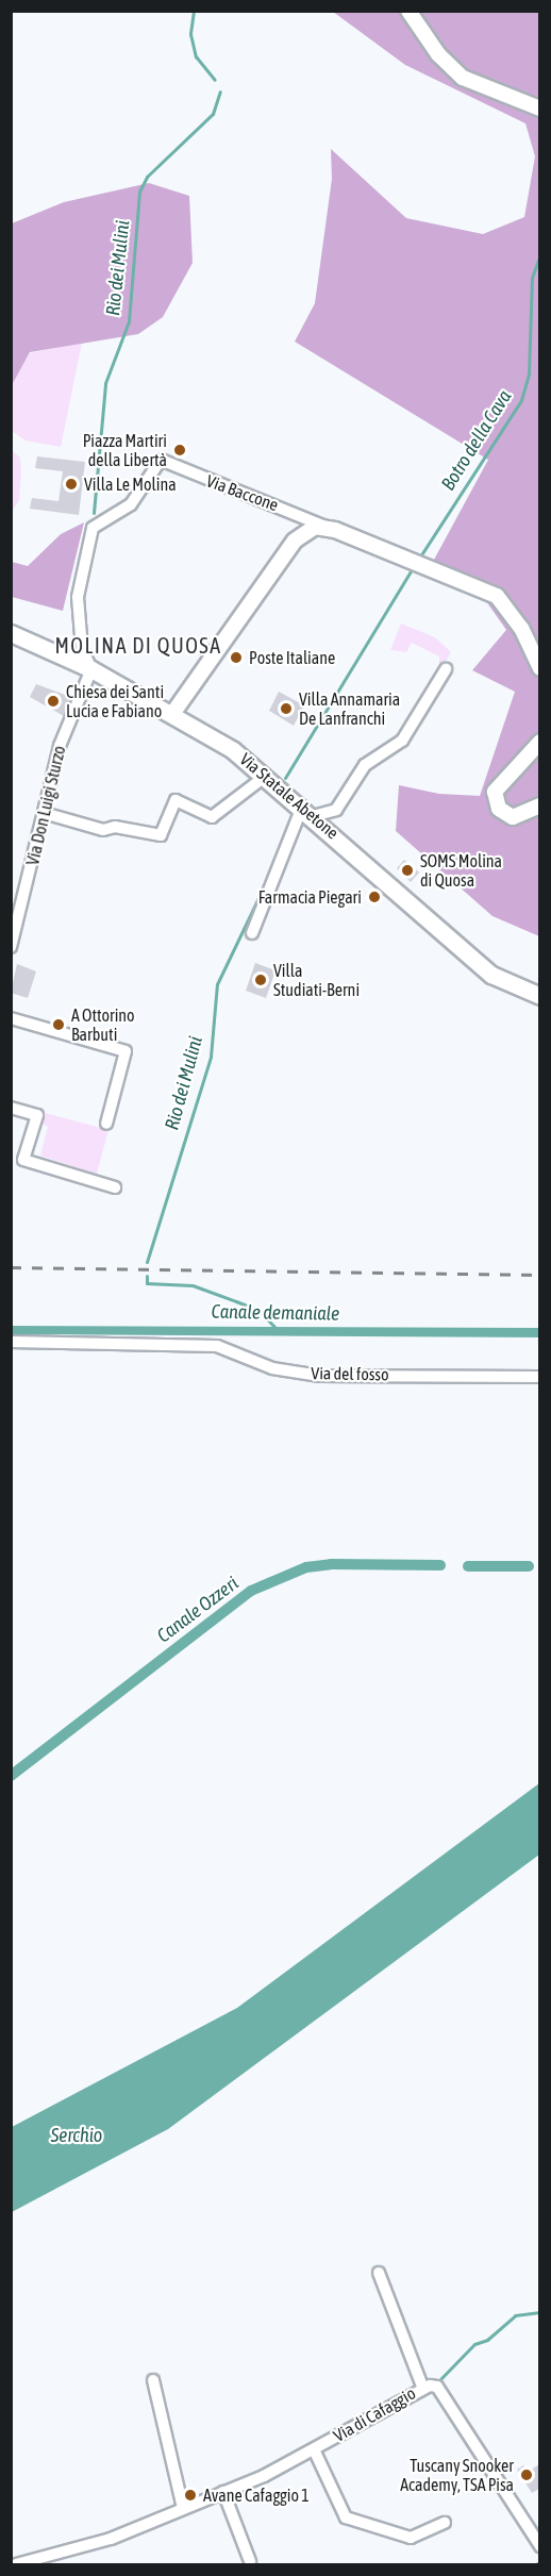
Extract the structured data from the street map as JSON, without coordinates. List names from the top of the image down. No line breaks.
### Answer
{"streets":{"main road":["Via Statale Abetone"],"street":["Via Baccone","Via Don Luigi Sturzo","Via del fosso","Via di Cafaggio"]},"crossings":[["Via Baccone","Via Statale Abetone"],["Via Baccone","Via Don Luigi Sturzo"],["Via Statale Abetone","Via Don Luigi Sturzo"]],"districts":["MOLINA DI QUOSA"],"water":["Rio dei Mulini","Botro della Cava","Canale demaniale","Canale Ozzeri","Serchio"],"places":["Piazza Martiri della Libertà","Villa Le Molina","Poste Italiane","Chiesa dei Santi Lucia e Fabiano","Villa Annamaria De Lanfranchi","SOMS Molina di Quosa","Farmacia Piegari","Villa Studiati-Berni","A Ottorino Barbuti","Tuscany Snooker Academy, TSA Pisa","Avane Cafaggio 1"]}
